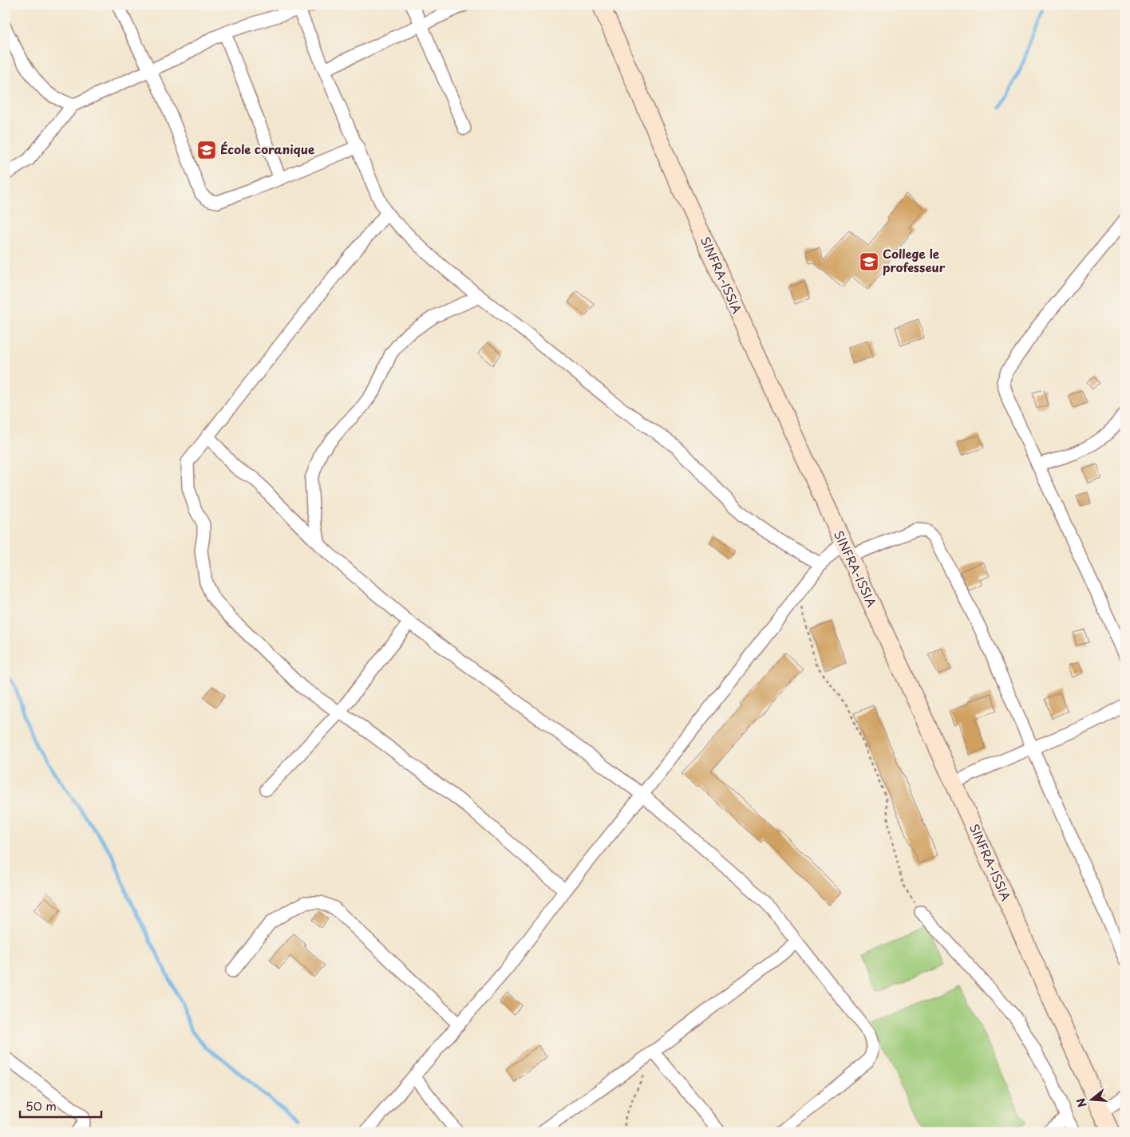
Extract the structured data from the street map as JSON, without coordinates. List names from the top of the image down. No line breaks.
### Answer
{"streets":{"main road":["SINFRA-ISSIA"]},"places":{"school or university":["École coranique","College le professeur"]},"scale_bar":"50 m","north":"left"}
